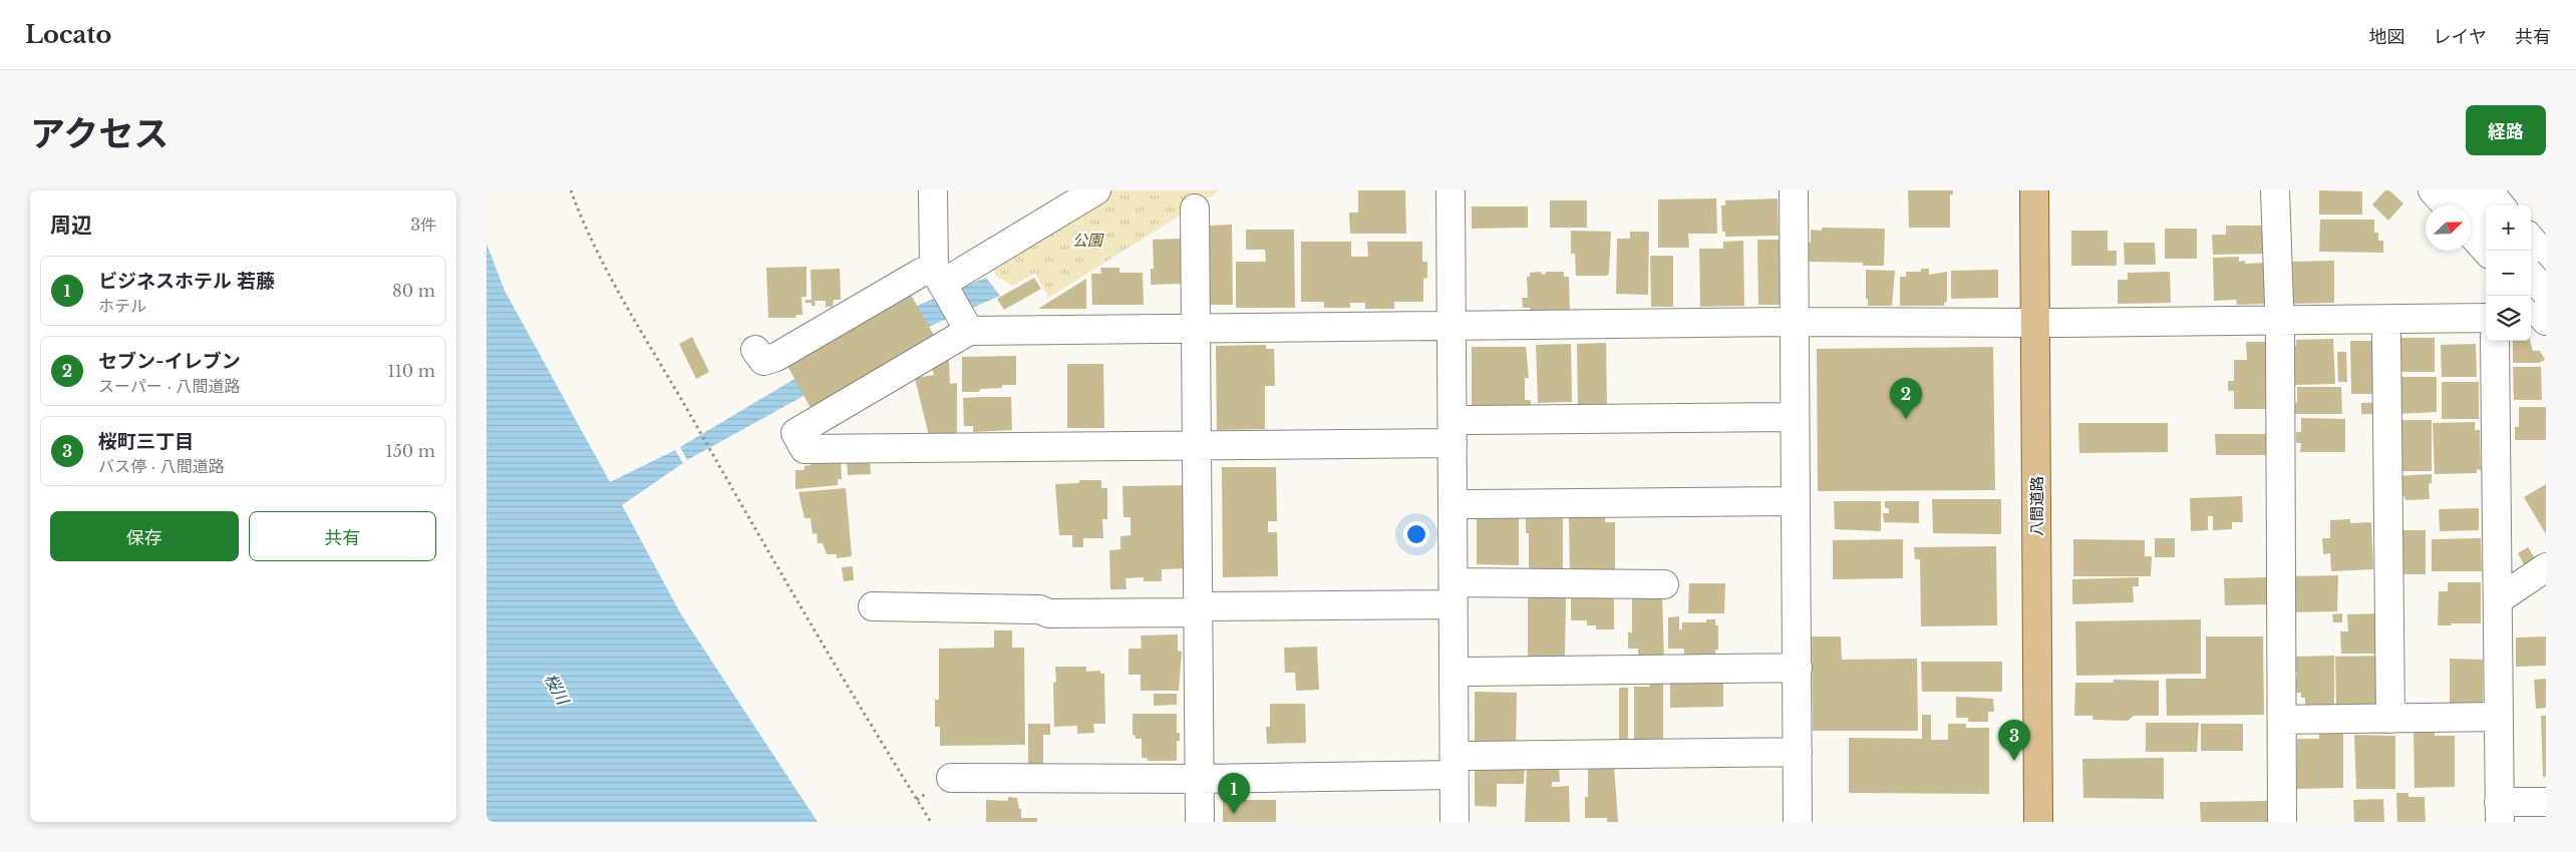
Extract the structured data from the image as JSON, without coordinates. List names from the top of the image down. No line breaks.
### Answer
{"streets":{"main road":["八間道路"]},"water":["桜川"],"parks":["公園"],"north":"top right","page":{"header":"Locato","nav":["地図","レイヤ","共有"],"title":"アクセス","buttons":["経路",["保存","共有"]],"heading":["周辺","3件"],"map_buttons":["+","−"],"list":[{"mark":"1","name":"ビジネスホテル 若藤","note":"ホテル","value":"80 m"},{"mark":"2","name":"セブン-イレブン","note":"スーパー · 八間道路","value":"110 m"},{"mark":"3","name":"桜町三丁目","note":"バス停 · 八間道路","value":"150 m"}],"pins":["2","3","1"]}}
